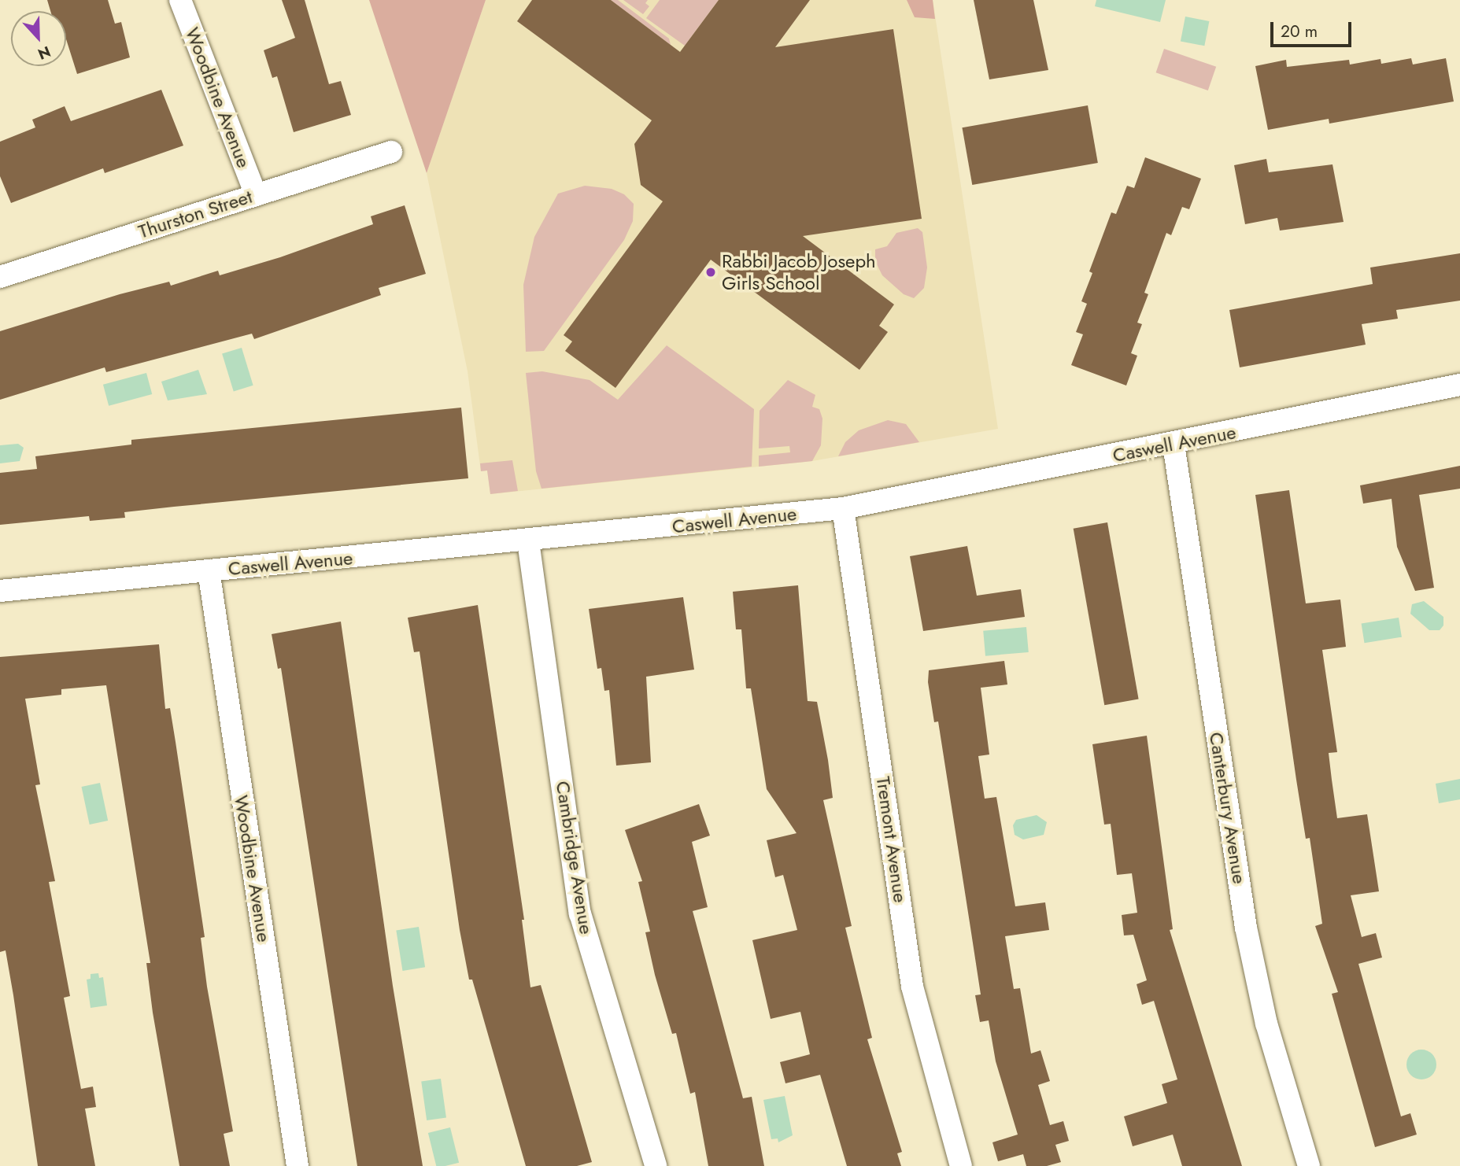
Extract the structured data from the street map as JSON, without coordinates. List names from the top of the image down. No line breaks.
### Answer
{"streets":{"street":["Woodbine Avenue","Thurston Street","Caswell Avenue","Canterbury Avenue","Tremont Avenue","Cambridge Avenue"]},"crossings":[["Woodbine Avenue","Thurston Street"],["Woodbine Avenue","Caswell Avenue"],["Caswell Avenue","Canterbury Avenue"],["Caswell Avenue","Tremont Avenue"],["Caswell Avenue","Cambridge Avenue"]],"places":["Rabbi Jacob Joseph Girls School"],"scale_bar":"20 m","north":"bottom"}
